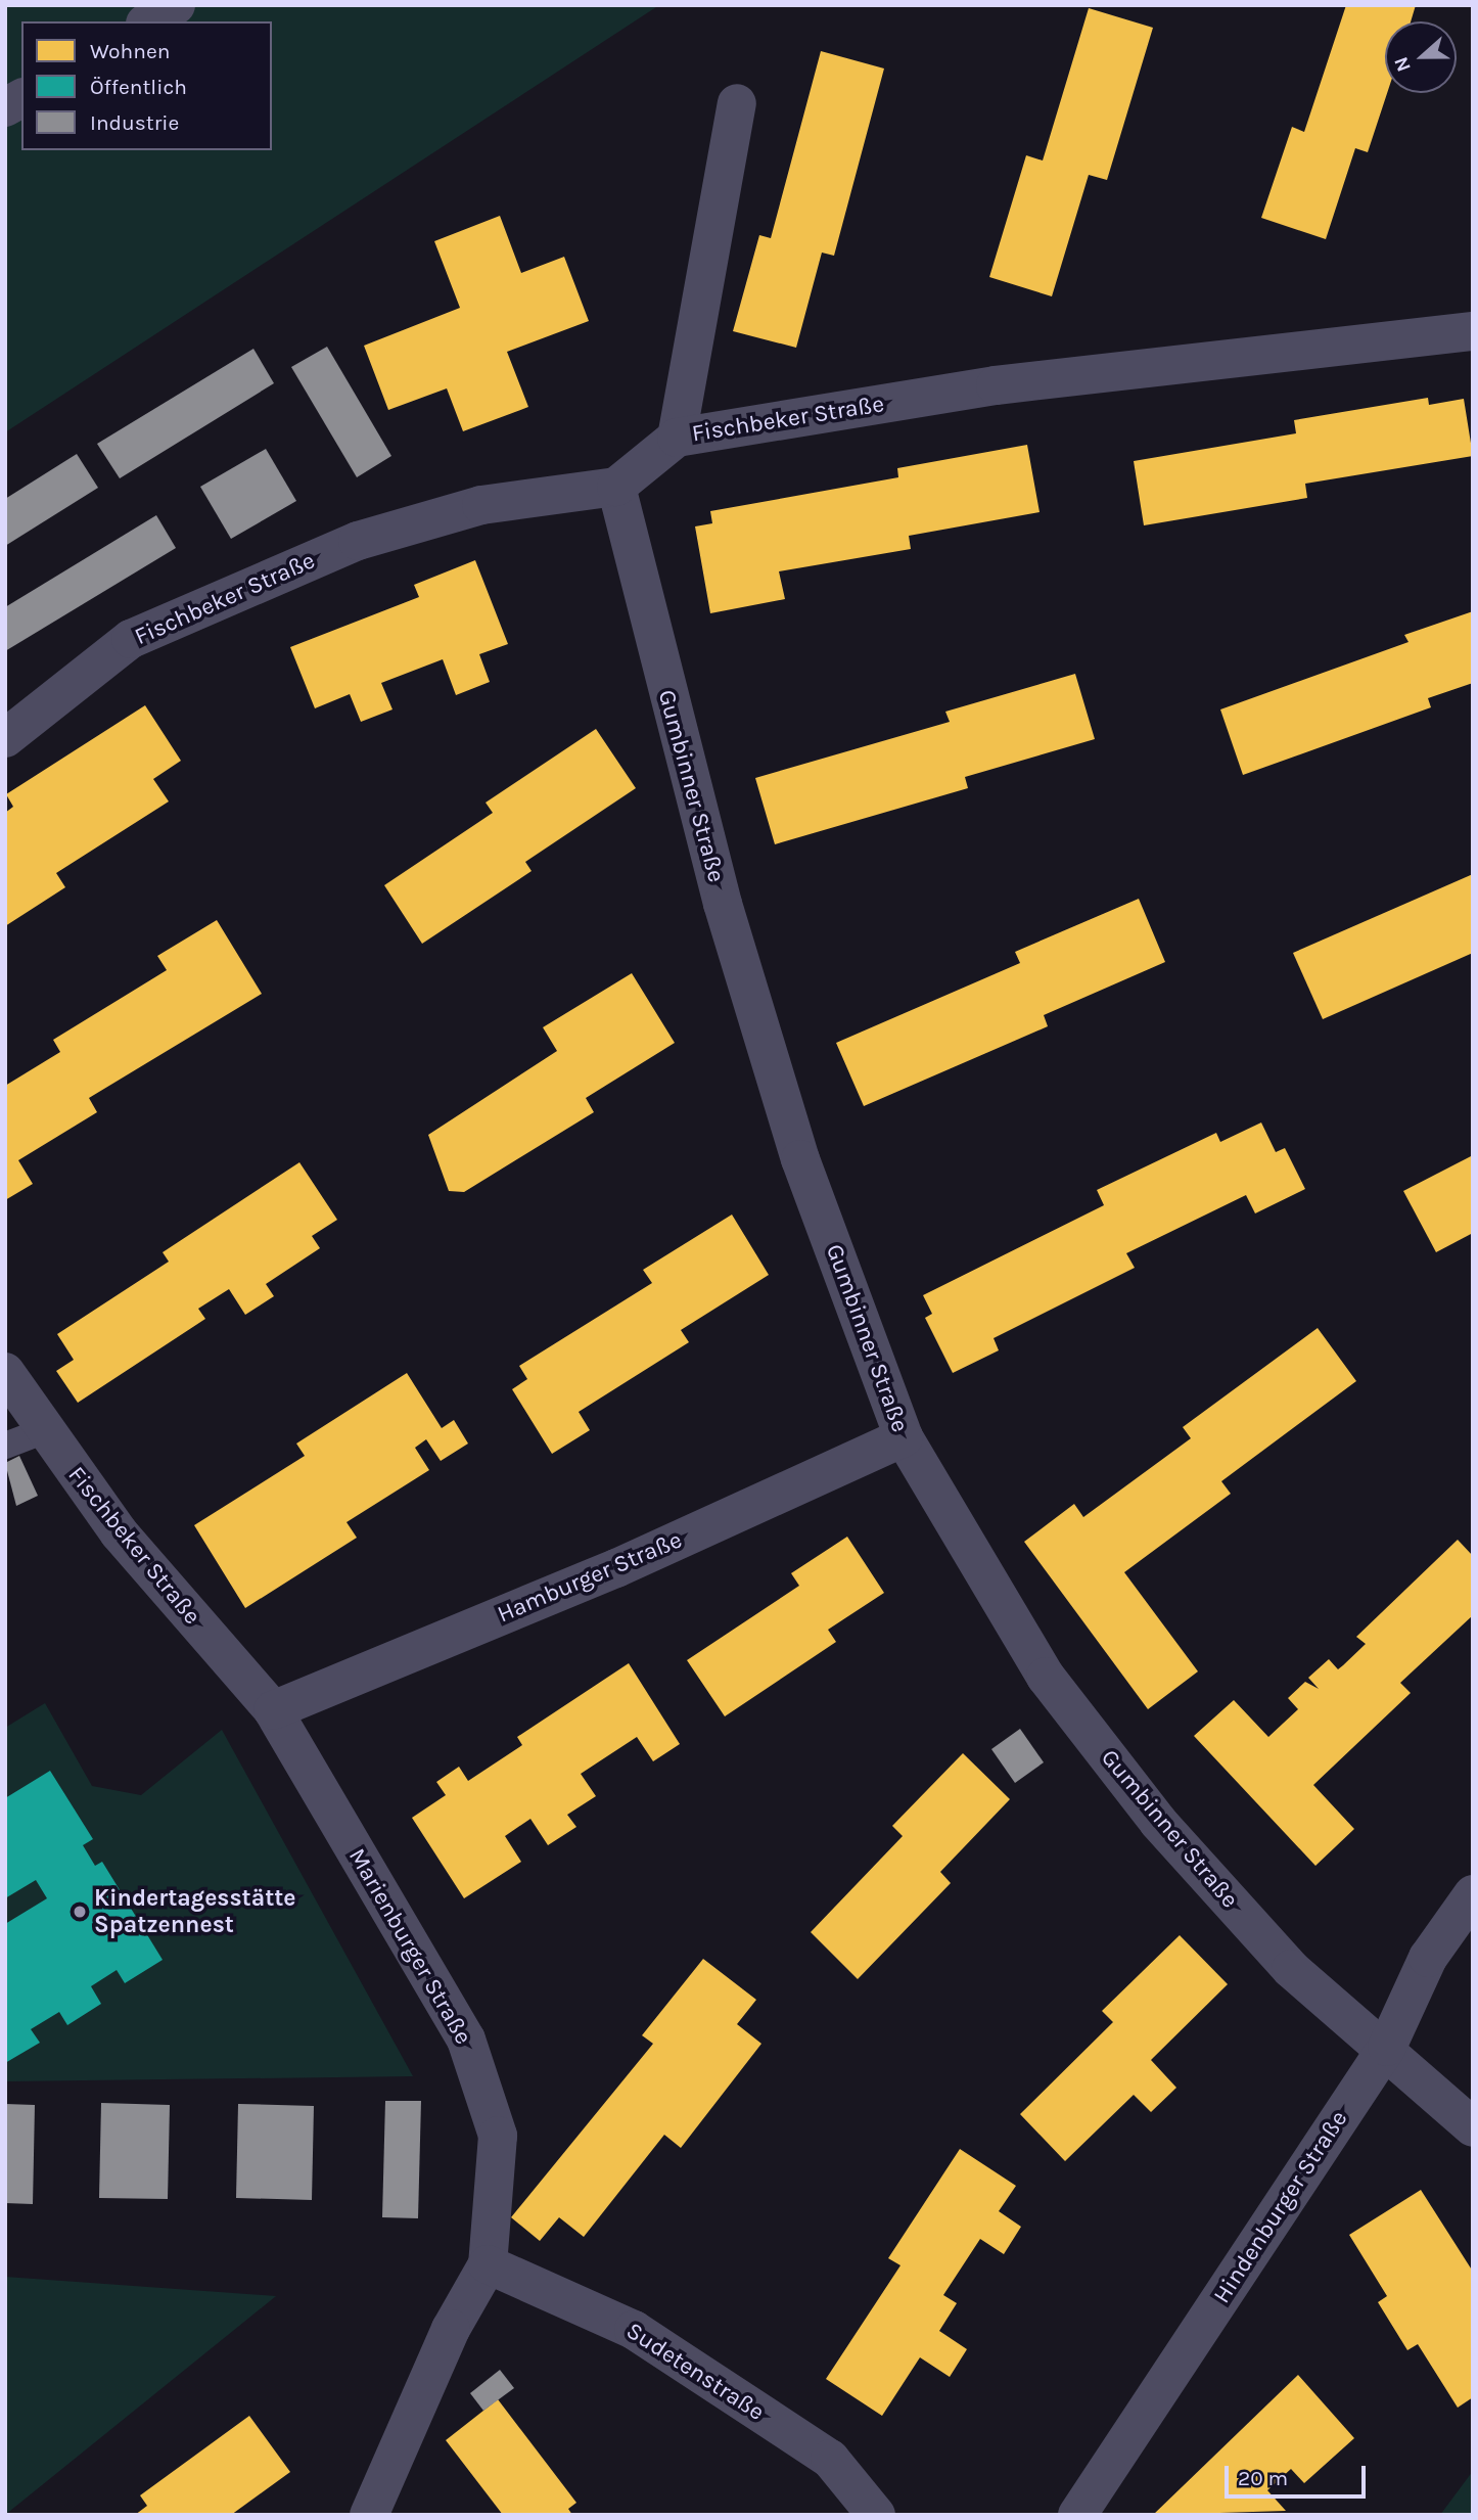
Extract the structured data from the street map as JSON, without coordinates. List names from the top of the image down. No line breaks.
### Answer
{"streets":{"street":["Fischbeker Straße","Gumbinner Straße","Hamburger Straße","Marienburger Straße","Hindenburger Straße","Sudetenstraße"]},"crossings":[["Fischbeker Straße","Gumbinner Straße"],["Fischbeker Straße","Hamburger Straße"],["Fischbeker Straße","Marienburger Straße"],["Gumbinner Straße","Hamburger Straße"],["Gumbinner Straße","Hindenburger Straße"],["Hamburger Straße","Marienburger Straße"],["Marienburger Straße","Sudetenstraße"]],"places":["Kindertagesstätte Spatzennest"],"legend":["Wohnen","Öffentlich","Industrie"],"scale_bar":"20 m","north":"left"}
